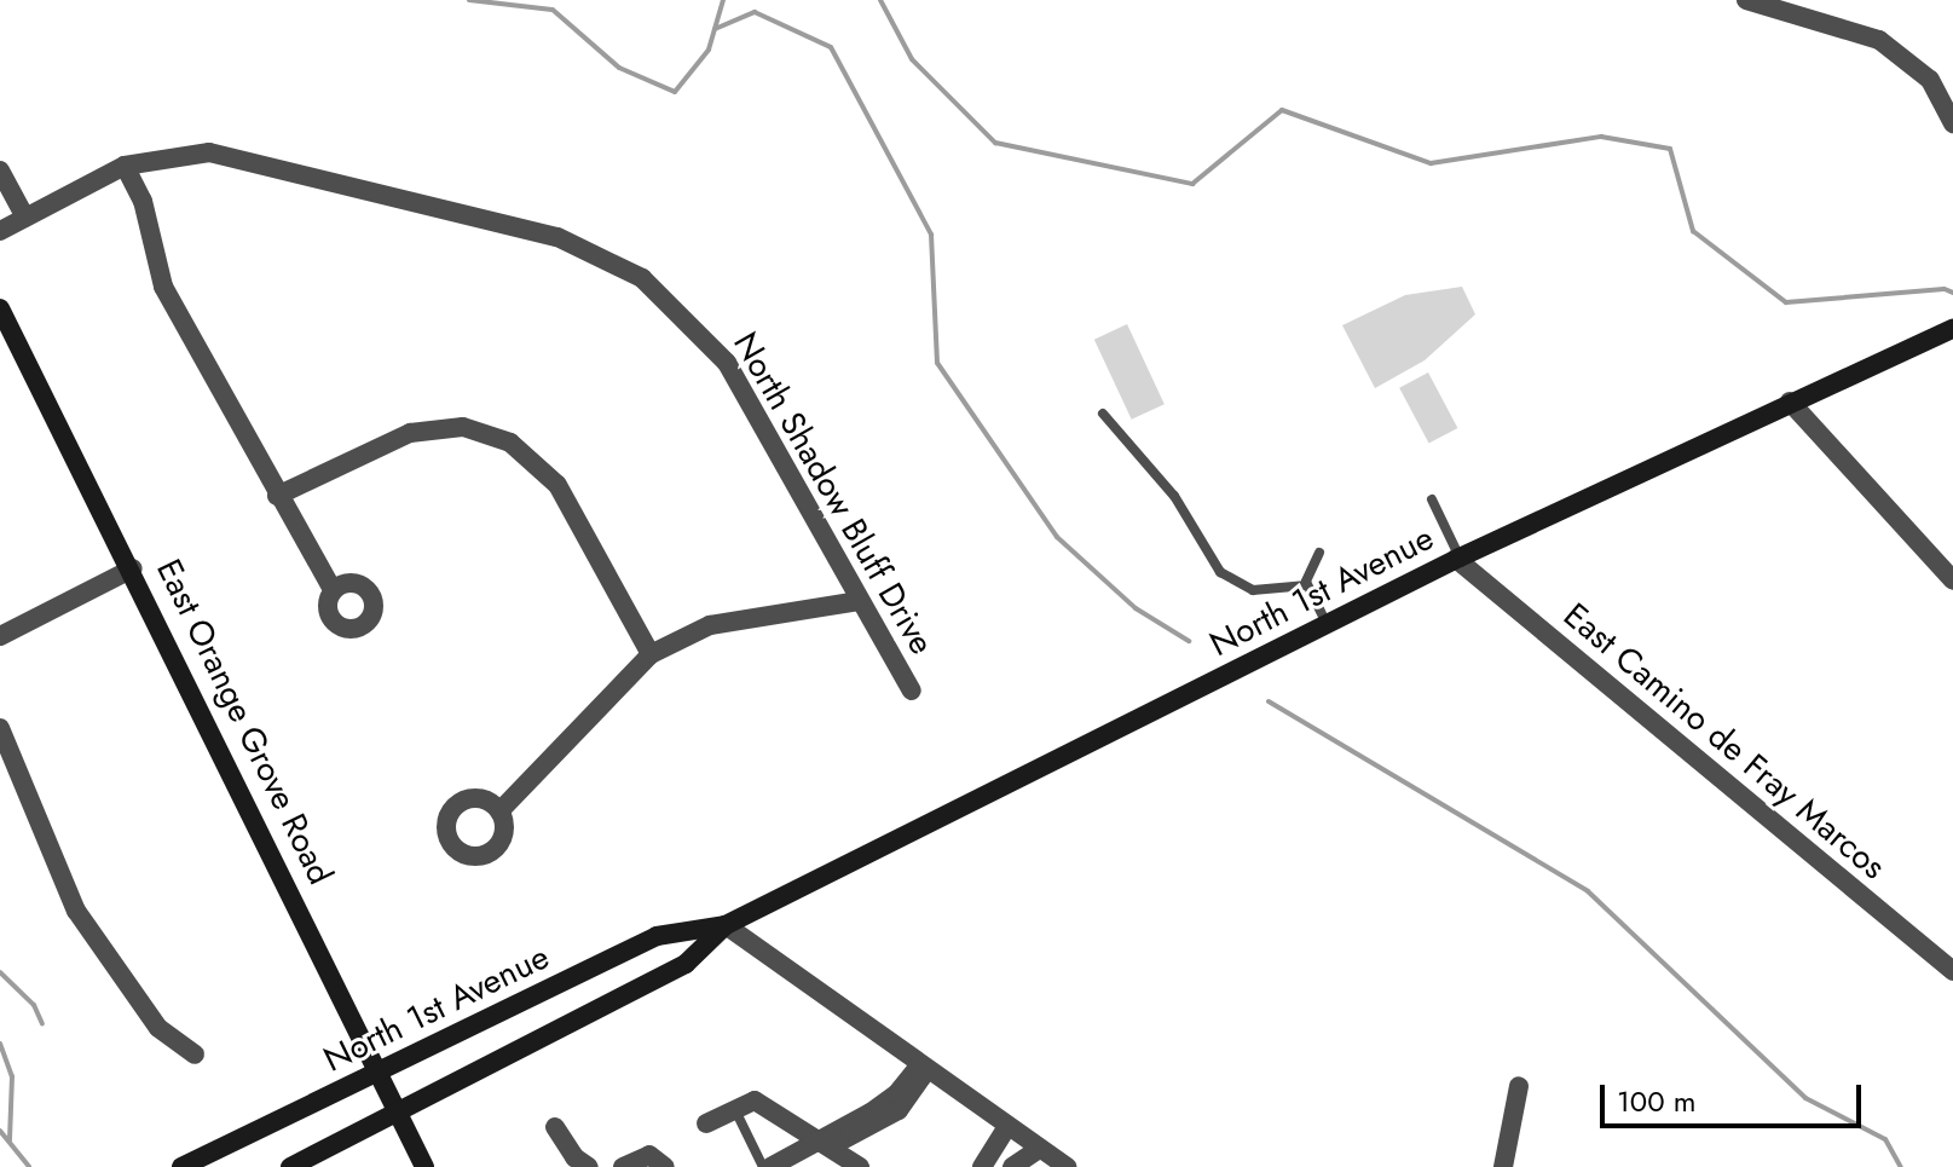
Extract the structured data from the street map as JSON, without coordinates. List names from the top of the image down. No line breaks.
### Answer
{"streets":{"main road":["North 1st Avenue","East Orange Grove Road"],"street":["North Shadow Bluff Drive","East Camino de Fray Marcos"]},"crossings":[["North 1st Avenue","East Orange Grove Road"],["North 1st Avenue","East Camino de Fray Marcos"]],"scale_bar":"100 m"}
